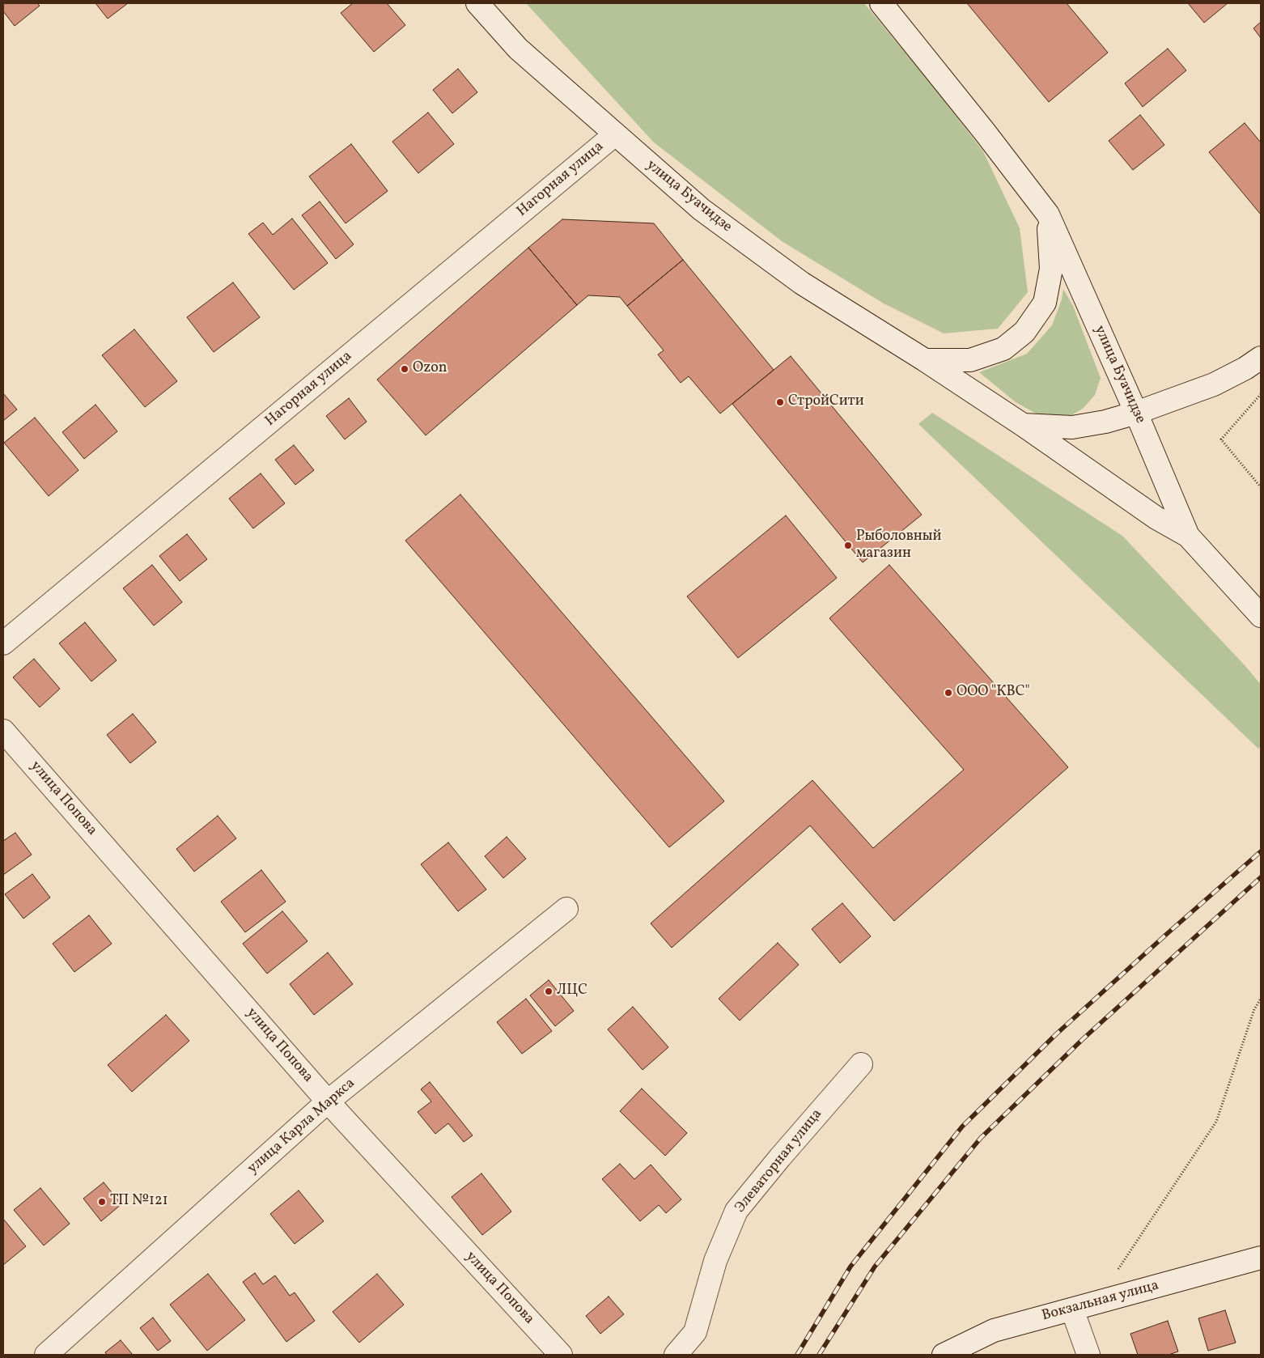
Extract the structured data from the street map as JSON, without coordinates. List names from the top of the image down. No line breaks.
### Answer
{"streets":{"street":["Нагорная улица","улица Буачидзе","улица Попова","улица Карла Маркса","Элеваторная улица","Вокзальная улица"]},"crossings":[["Нагорная улица","улица Буачидзе"],["улица Попова","улица Карла Маркса"]],"places":["Ozon","СтройСити","Рыболовный магазин","ООО \"КВС\"","ЛЦС","ТП №121"]}
